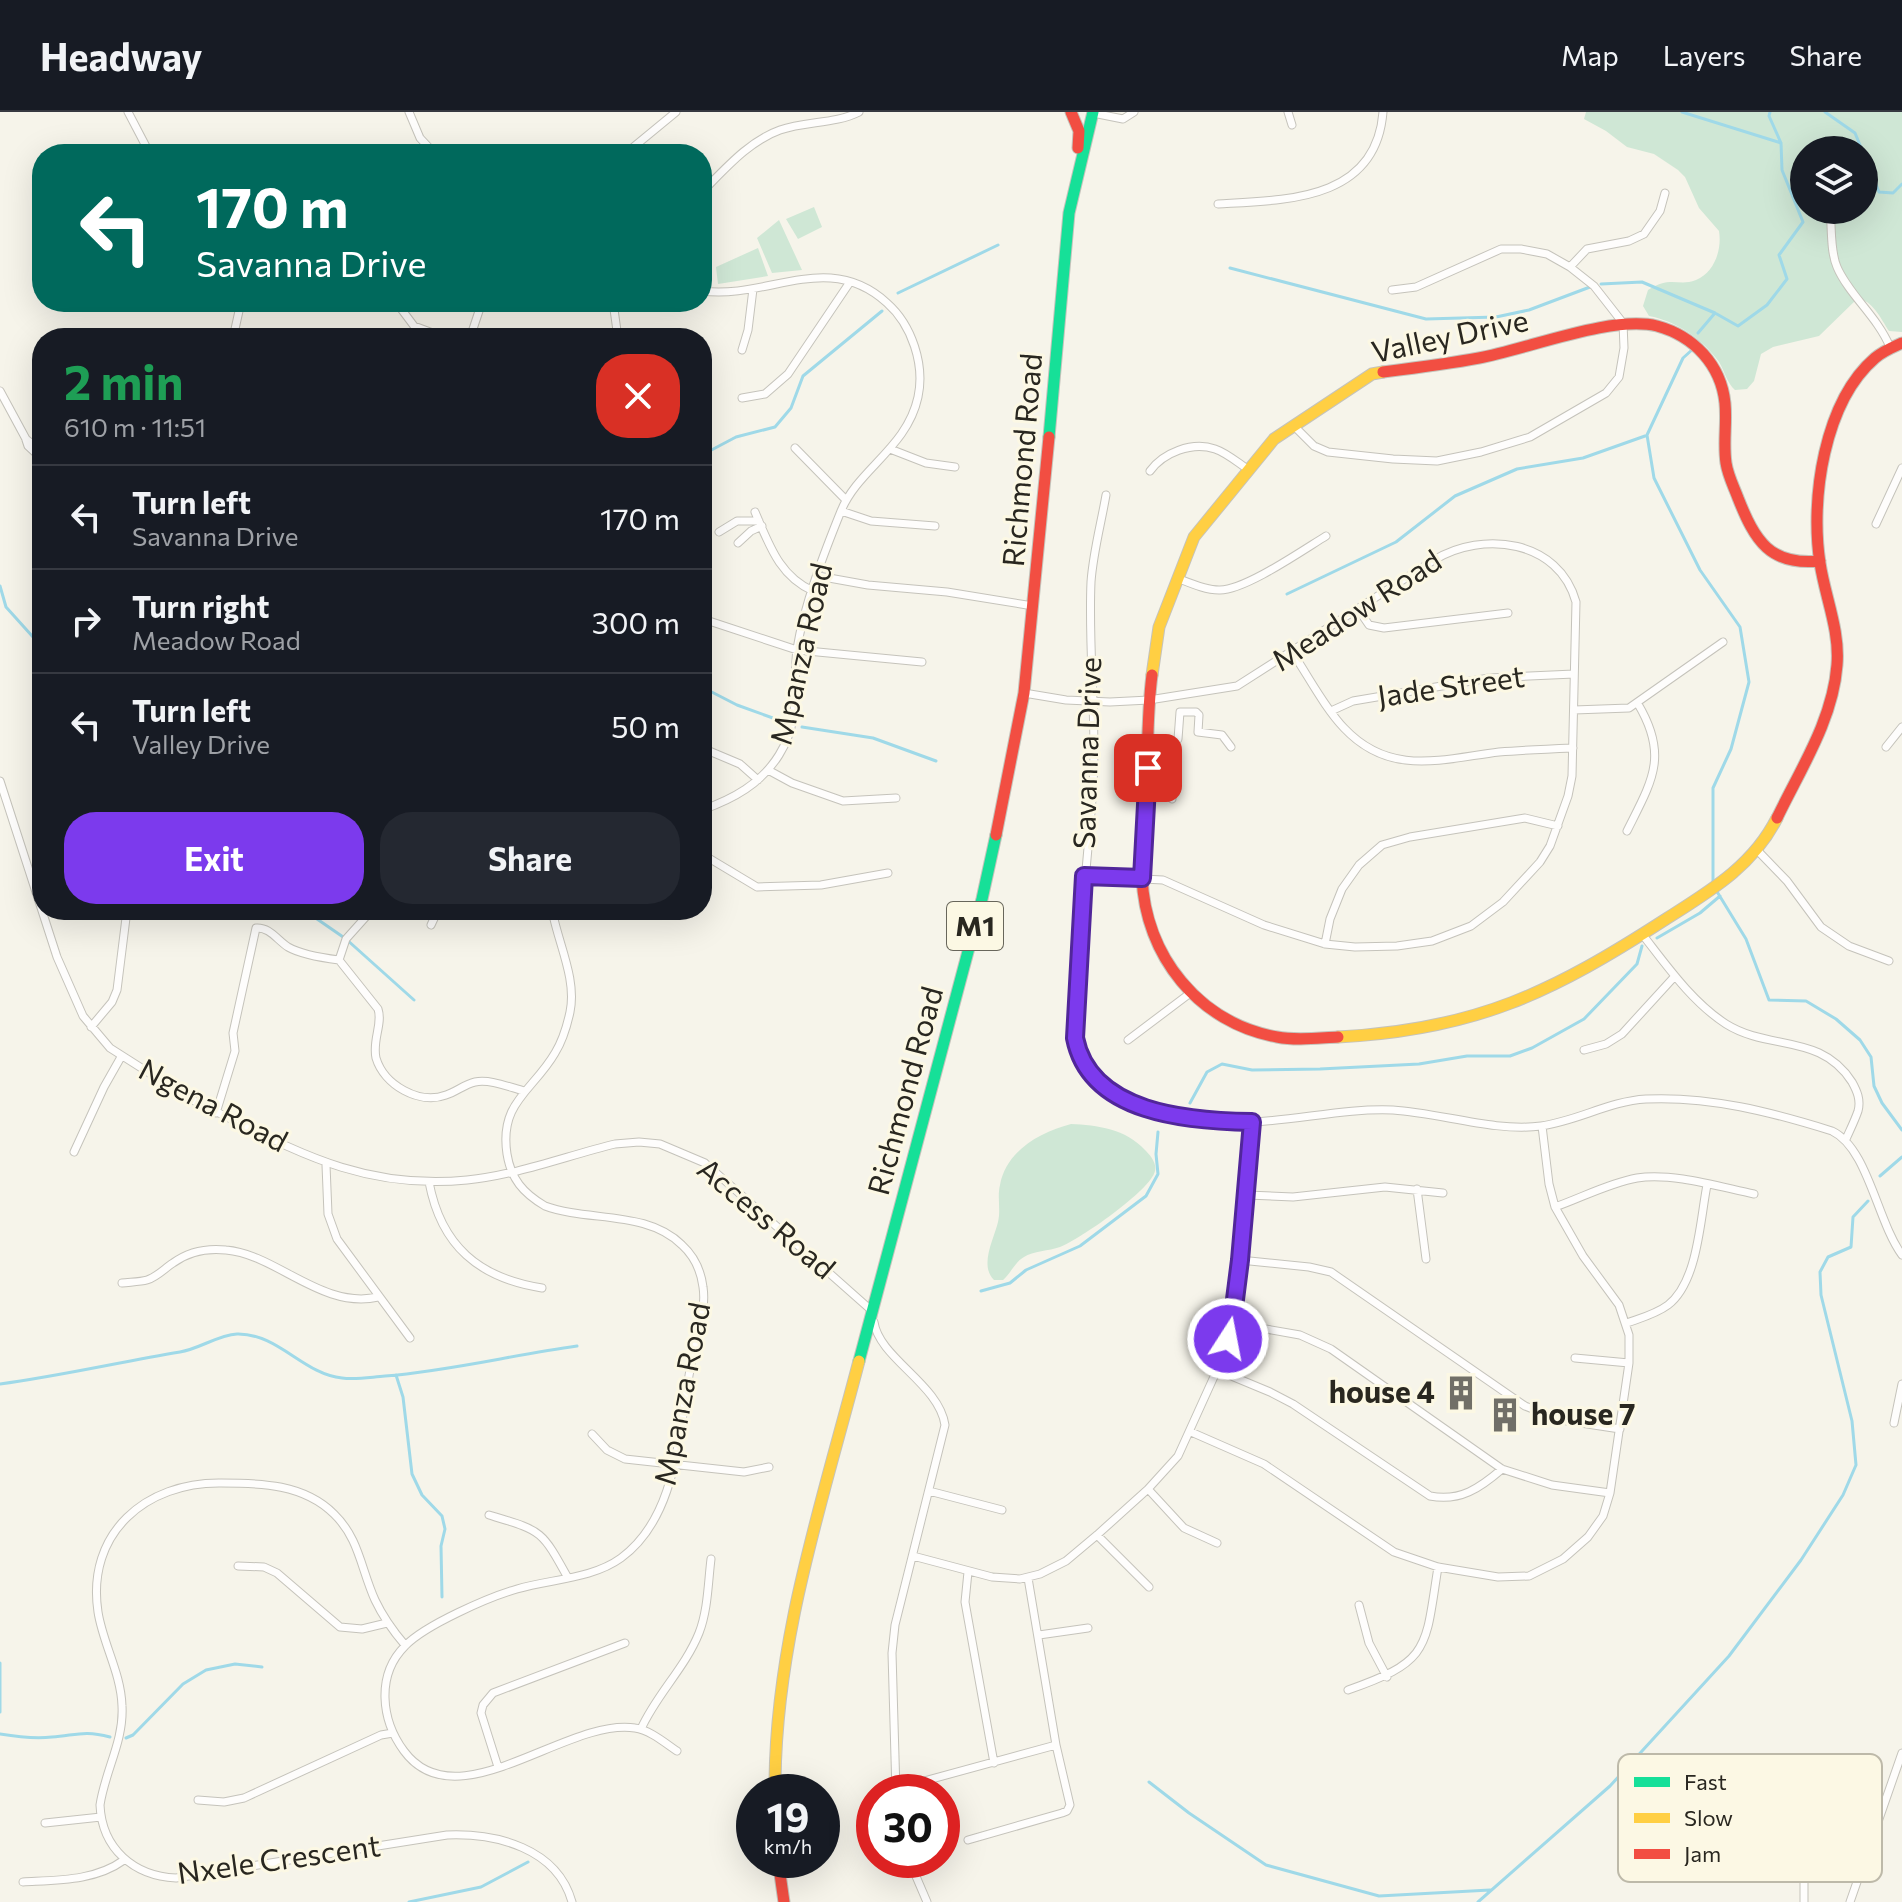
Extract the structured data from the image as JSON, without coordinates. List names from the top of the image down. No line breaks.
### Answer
{"streets":{"main road":["Valley Drive","Richmond Road","M1"],"street":["Meadow Road","Mpanza Road","Jade Street","Savanna Drive","Ngena Road","Access Road","Nxele Crescent"]},"crossings":[["Valley Drive","Meadow Road"],["Richmond Road","Meadow Road"],["Richmond Road","Access Road"],["Meadow Road","Jade Street"],["Meadow Road","Savanna Drive"],["Mpanza Road","Ngena Road"],["Mpanza Road","Access Road"],["Ngena Road","Access Road"]],"places":{"building":["house 4","house 7"]},"legend":["Fast","Slow","Jam"],"page":{"header":"Headway","nav":["Map","Layers","Share"],"turn":["170 m","Savanna Drive"],"heading":["2 min","610 m · 11:51"],"list":[{"name":"Turn left","note":"Savanna Drive","value":"170 m"},{"name":"Turn right","note":"Meadow Road","value":"300 m"},{"name":"Turn left","note":"Valley Drive","value":"50 m"}],"buttons":["Exit","Share"],"speed":"19 km/h","limit":"30"}}
